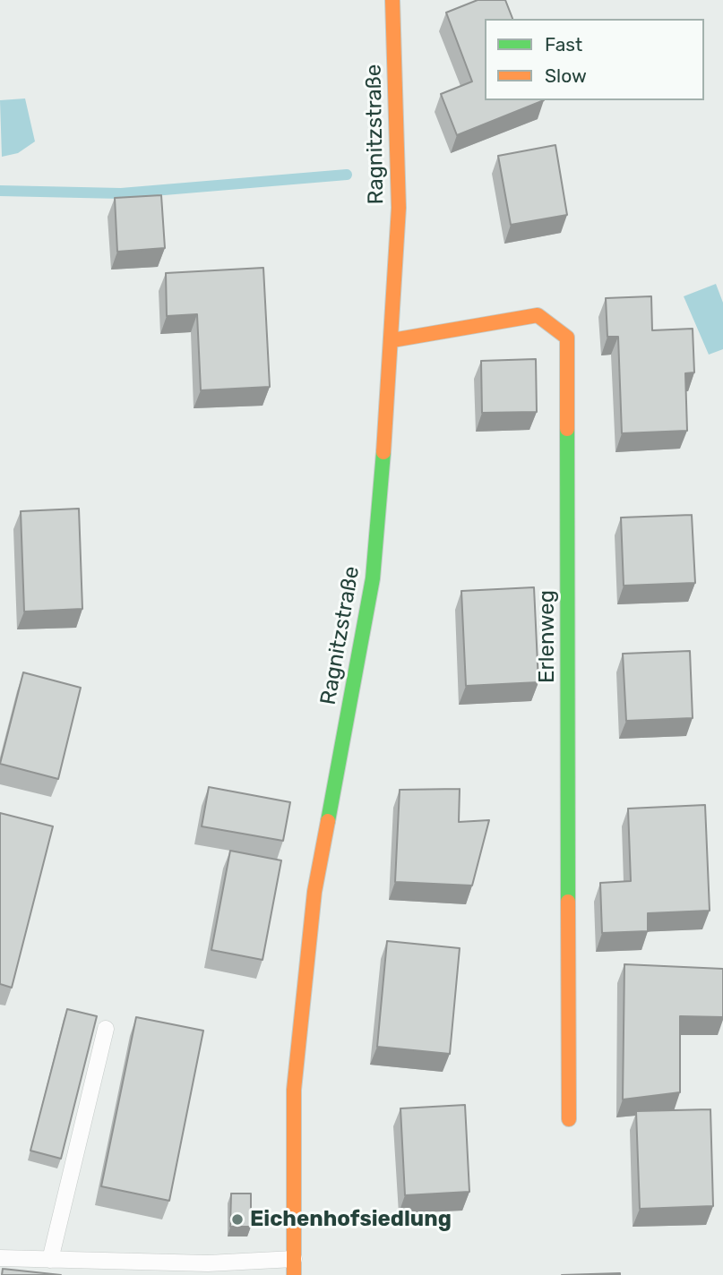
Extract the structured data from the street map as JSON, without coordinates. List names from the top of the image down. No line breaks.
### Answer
{"streets":{"main road":["Ragnitzstraße","Erlenweg"]},"crossings":[["Ragnitzstraße","Erlenweg"]],"places":["Eichenhofsiedlung"],"legend":["Fast","Slow"]}
